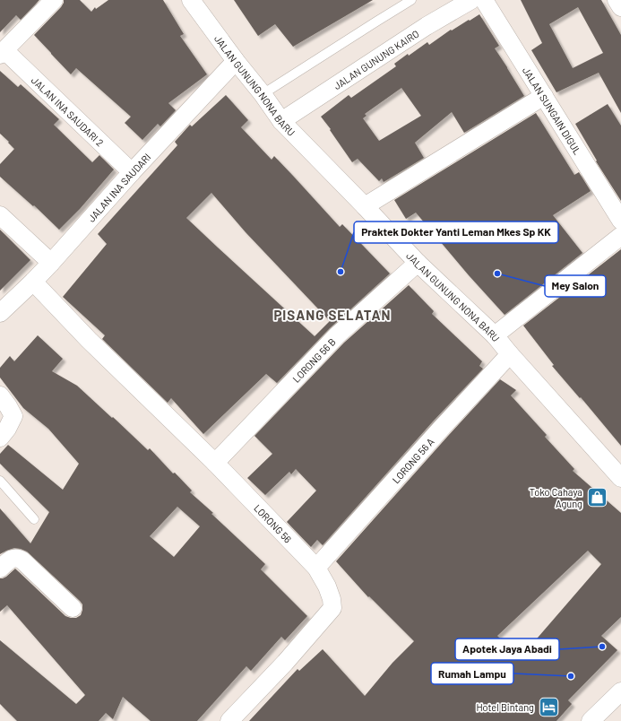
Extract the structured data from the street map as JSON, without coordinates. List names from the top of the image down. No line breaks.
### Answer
{"streets":{"street":["JALAN GUNUNG KAIRO","JALAN GUNUNG NONA BARU","JALAN SUNGAIN DIGUL","JALAN INA SAUDARI 2","JALAN INA SAUDARI","LORONG 56 B","LORONG 56 A","LORONG 56"]},"crossings":[["JALAN GUNUNG KAIRO","JALAN GUNUNG NONA BARU"],["JALAN GUNUNG NONA BARU","JALAN INA SAUDARI"],["JALAN GUNUNG NONA BARU","LORONG 56 B"],["JALAN GUNUNG NONA BARU","LORONG 56 A"],["JALAN INA SAUDARI 2","JALAN INA SAUDARI"],["JALAN INA SAUDARI","LORONG 56"],["LORONG 56 B","LORONG 56"],["LORONG 56 A","LORONG 56"]],"districts":["PISANG SELATAN"],"places":{"other":["Praktek Dokter Yanti Leman Mkes Sp KK","Mey Salon","Apotek Jaya Abadi","Rumah Lampu"],"shop":["Toko Cahaya Agung"],"hotel":["Hotel Bintang"]}}
